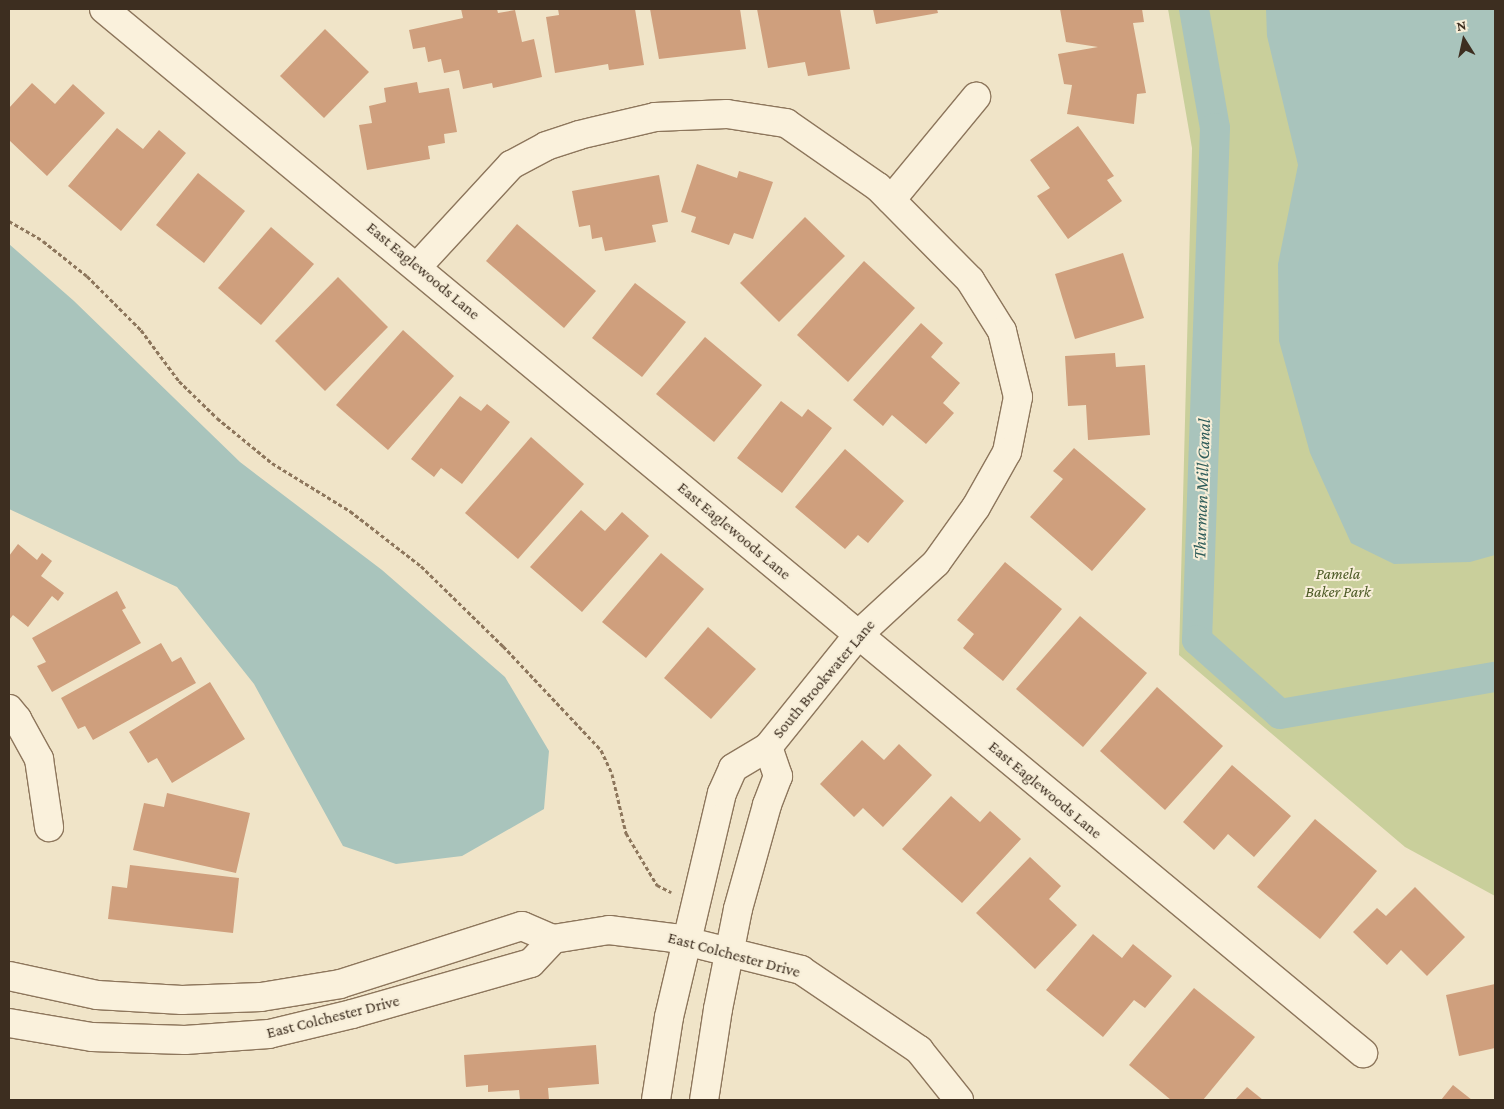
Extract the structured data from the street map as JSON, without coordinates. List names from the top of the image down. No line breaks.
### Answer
{"streets":{"street":["East Eaglewoods Lane","South Brookwater Lane","East Colchester Drive"]},"crossings":[["East Eaglewoods Lane","South Brookwater Lane"],["South Brookwater Lane","East Colchester Drive"]],"water":["Thurman Mill Canal"],"parks":["Pamela Baker Park"],"north":"top"}
